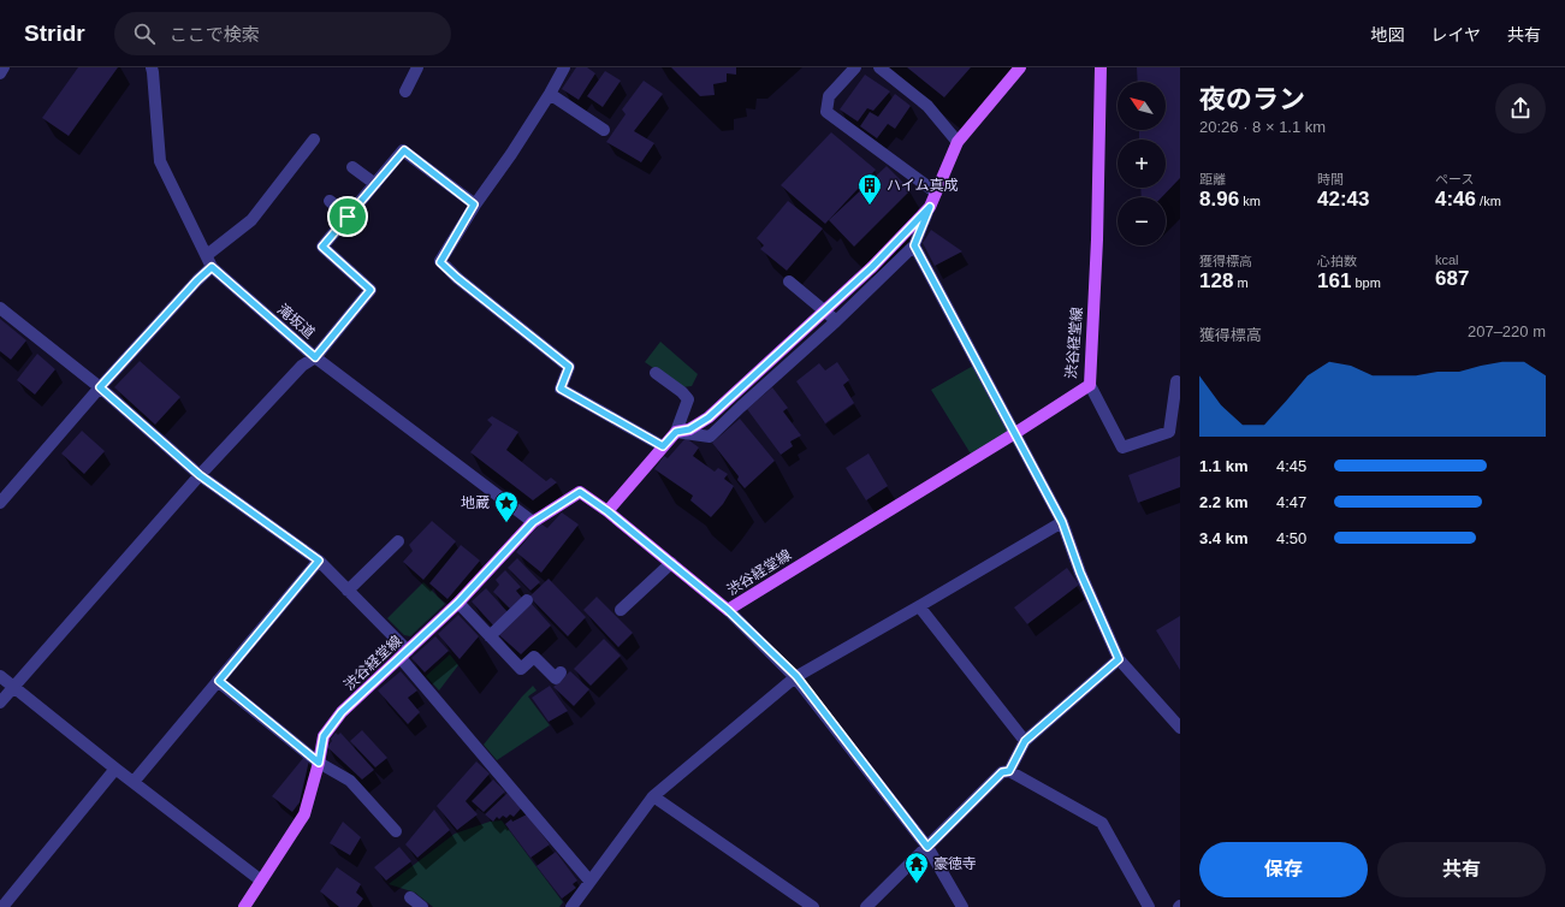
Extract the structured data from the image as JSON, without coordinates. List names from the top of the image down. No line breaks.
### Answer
{"streets":{"main road":["渋谷経堂線"],"street":["滝坂道"]},"crossings":[["滝坂道","渋谷経堂線"]],"places":{"building":["ハイム真成"],"place":["地蔵"],"temple":["豪徳寺"]},"north":"top left","page":{"header":"Stridr","search":"ここで検索","nav":["地図","レイヤ","共有"],"heading":["夜のラン","20:26 · 8 × 1.1 km"],"map_buttons":["+","−"],"stats":[["距離","8.96 km"],["時間","42:43"],["ペース","4:46 /km"],["獲得標高","128 m"],["心拍数","161 bpm"],["kcal","687"]],"chart":["獲得標高","207–220 m"],"list":[{"name":"1.1 km","note":"4:45"},{"name":"2.2 km","note":"4:47"},{"name":"3.4 km","note":"4:50"}],"buttons":["保存","共有"]}}
